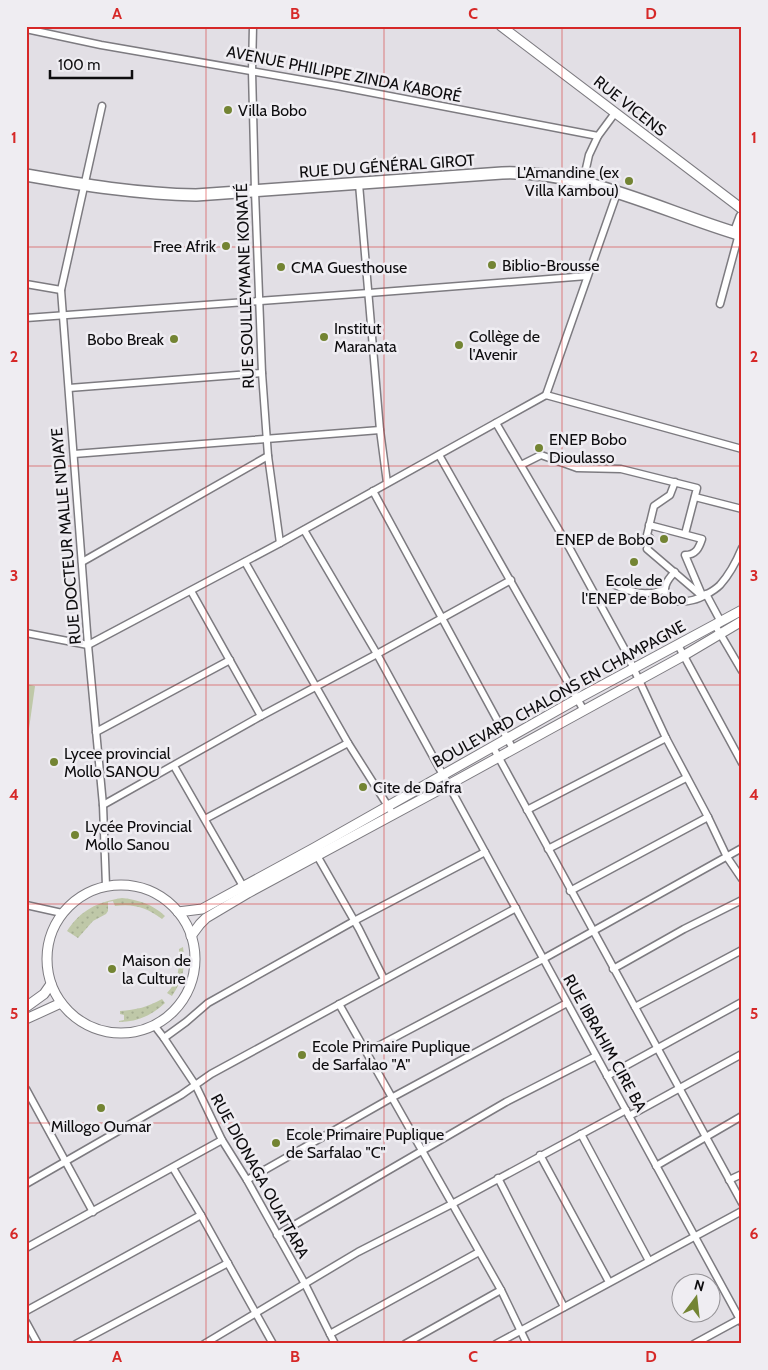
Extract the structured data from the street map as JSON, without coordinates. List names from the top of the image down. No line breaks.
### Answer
{"streets":{"highway":["RUE DU GÉNÉRAL GIROT"],"main road":["RUE VICENS","BOULEVARD CHALONS EN CHAMPAGNE"],"street":["AVENUE PHILIPPE ZINDA KABORÉ","RUE SOULLEYMANE KONATÉ","RUE DOCTEUR MALLE N'DIAYE","RUE IBRAHIM CIRE BA","RUE DIONAGA OUATTARA"]},"crossings":[["AVENUE PHILIPPE ZINDA KABORÉ","RUE SOULLEYMANE KONATÉ"],["RUE DU GÉNÉRAL GIROT","RUE SOULLEYMANE KONATÉ"],["RUE DU GÉNÉRAL GIROT","RUE DOCTEUR MALLE N'DIAYE"],["RUE DOCTEUR MALLE N'DIAYE","BOULEVARD CHALONS EN CHAMPAGNE"],["RUE DOCTEUR MALLE N'DIAYE","RUE DIONAGA OUATTARA"],["BOULEVARD CHALONS EN CHAMPAGNE","RUE IBRAHIM CIRE BA"],["BOULEVARD CHALONS EN CHAMPAGNE","RUE DIONAGA OUATTARA"]],"places":["Villa Bobo","L'Amandine (ex Villa Kambou)","Free Afrik","Biblio-Brousse","CMA Guesthouse","Institut Maranata","Bobo Break","Collège de l'Avenir","ENEP Bobo Dioulasso","ENEP de Bobo","Ecole de l'ENEP de Bobo","Lycee provincial Mollo SANOU","Cite de Dafra","Lycée Provincial Mollo Sanou","Maison de la Culture","Ecole Primaire Puplique de Sarfalao \"A\"","Millogo Oumar","Ecole Primaire Puplique de Sarfalao \"C\""],"scale_bar":"100 m","north":"top","grid":{"columns":["A","B","C","D"],"rows":["1","2","3","4","5","6"]}}
